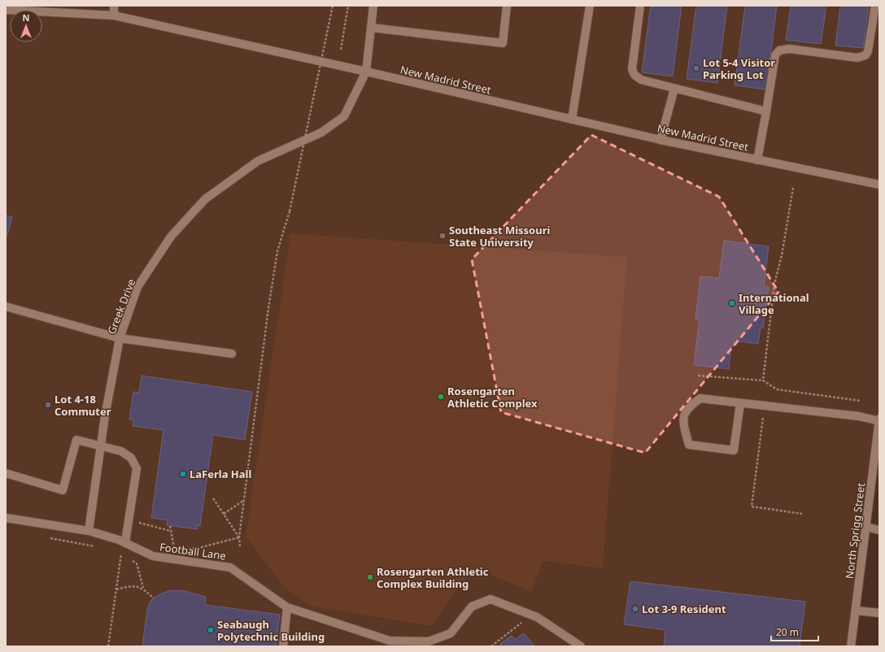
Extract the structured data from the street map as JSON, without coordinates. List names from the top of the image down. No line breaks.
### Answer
{"streets":{"street":["New Madrid Street","Greek Drive","North Sprigg Street","Football Lane"]},"crossings":[["New Madrid Street","Greek Drive"],["Greek Drive","Football Lane"]],"places":["Lot 5-4 Visitor Parking Lot","Southeast Missouri State University","International Village","Rosengarten Athletic Complex","Lot 4-18 Commuter","LaFerla Hall","Rosengarten Athletic Complex Building","Lot 3-9 Resident","Seabaugh Polytechnic Building"],"scale_bar":"20 m","north":"top"}
